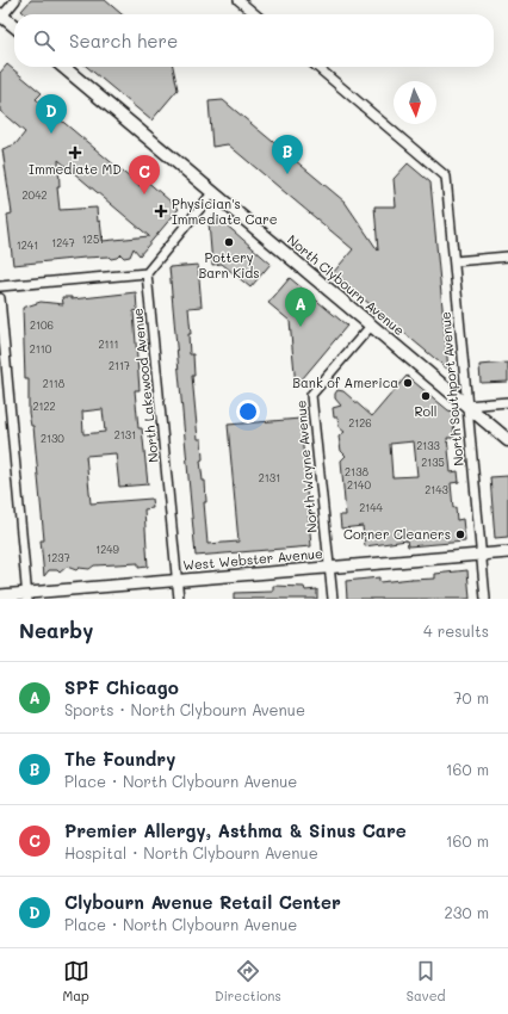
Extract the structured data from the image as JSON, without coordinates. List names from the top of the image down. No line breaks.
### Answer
{"streets":{"main road":["North Clybourn Avenue"],"street":["North Lakewood Avenue","North Southport Avenue","North Wayne Avenue","West Webster Avenue"]},"crossings":[["North Clybourn Avenue","North Southport Avenue"],["North Clybourn Avenue","North Wayne Avenue"],["North Lakewood Avenue","West Webster Avenue"],["North Southport Avenue","West Webster Avenue"],["North Wayne Avenue","West Webster Avenue"]],"places":{"health":["Immediate MD","Physician's Immediate Care"],"other":["Pottery Barn Kids","Bank of America","Roll","Corner Cleaners"]},"house_numbers":["2042","1251","1247","1241","2106","2111","2110","2117","2118","2122","2126","2131","2130","2133","2135","2138","2131","2140","2143","2144","1249","1237"],"north":"bottom","page":{"search":"Search here","pins":["D","B","C","A"],"heading":["Nearby","4 results"],"list":[{"mark":"A","name":"SPF Chicago","note":"Sports · North Clybourn Avenue","value":"70 m"},{"mark":"B","name":"The Foundry","note":"Place · North Clybourn Avenue","value":"160 m"},{"mark":"C","name":"Premier Allergy, Asthma & Sinus Care","note":"Hospital · North Clybourn Avenue","value":"160 m"},{"mark":"D","name":"Clybourn Avenue Retail Center","note":"Place · North Clybourn Avenue","value":"230 m"}],"nav":["Map","Directions","Saved"]}}
